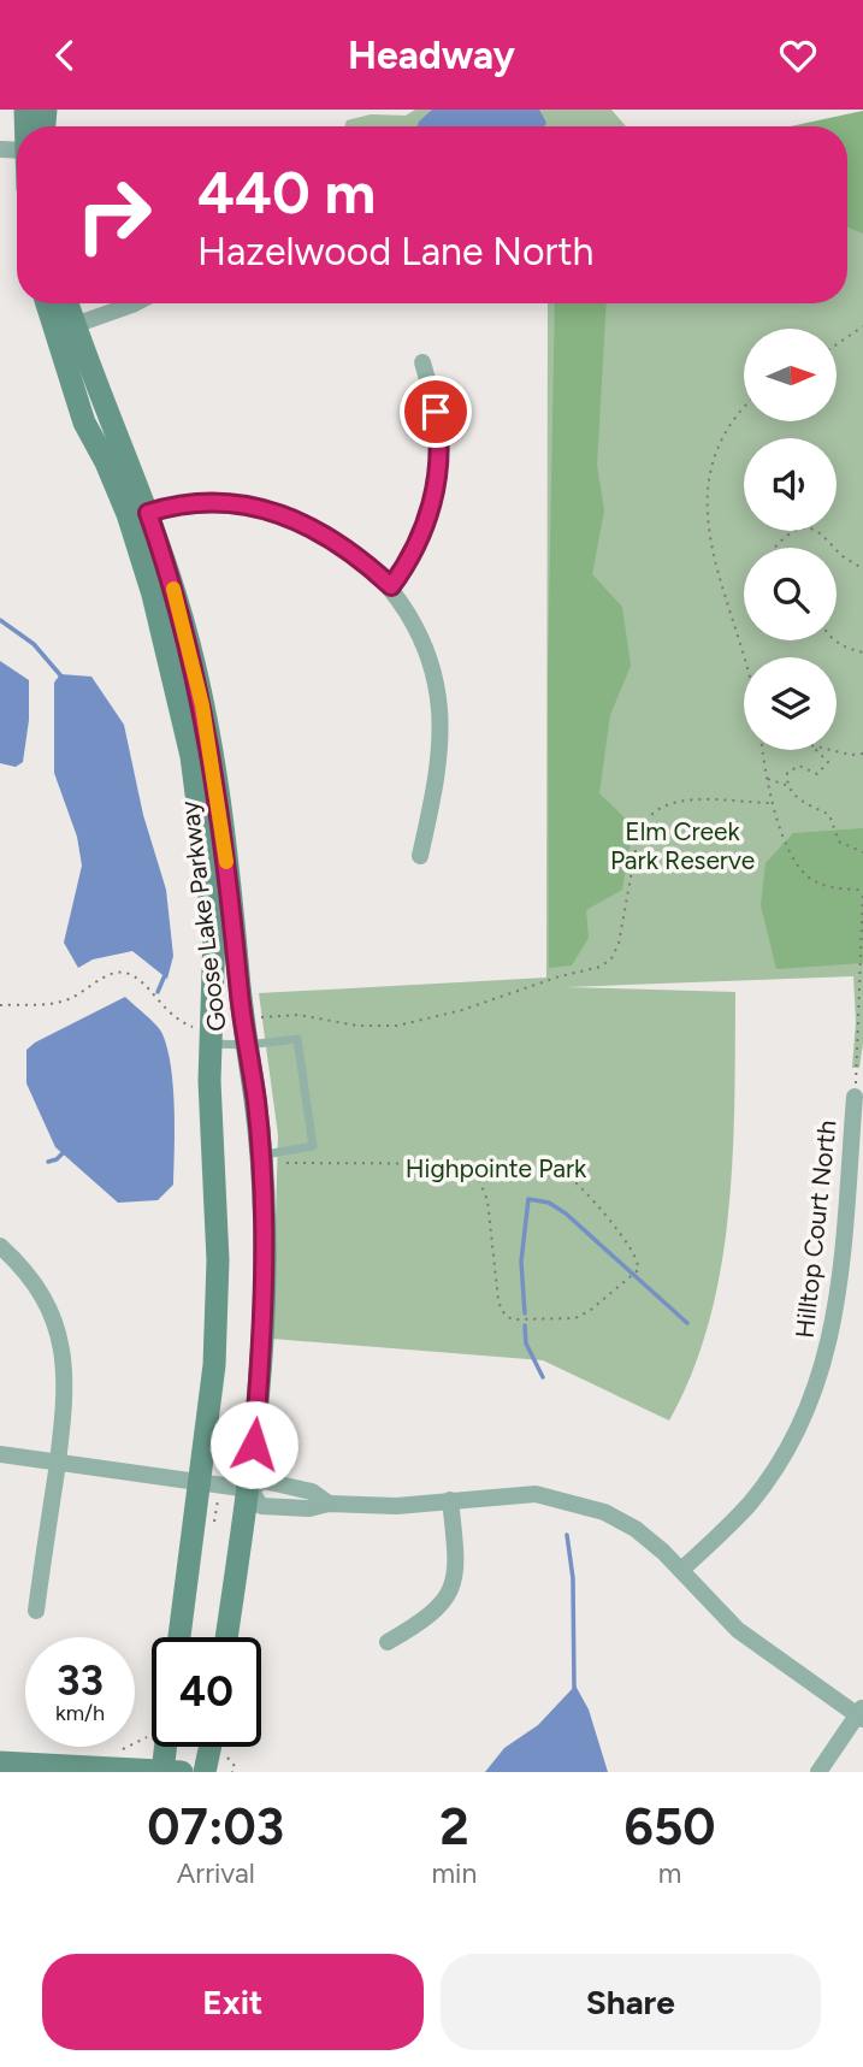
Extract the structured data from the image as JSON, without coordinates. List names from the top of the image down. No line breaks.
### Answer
{"streets":{"street":["Goose Lake Parkway","Hilltop Court North"]},"parks":["Elm Creek Park Reserve","Highpointe Park"],"north":"right","page":{"header":"Headway","turn":["440 m","Hazelwood Lane North"],"speed":"33 km/h","limit":"40","eta":["07:03","Arrival","2","min","650","m"],"buttons":["Exit","Share"]}}
